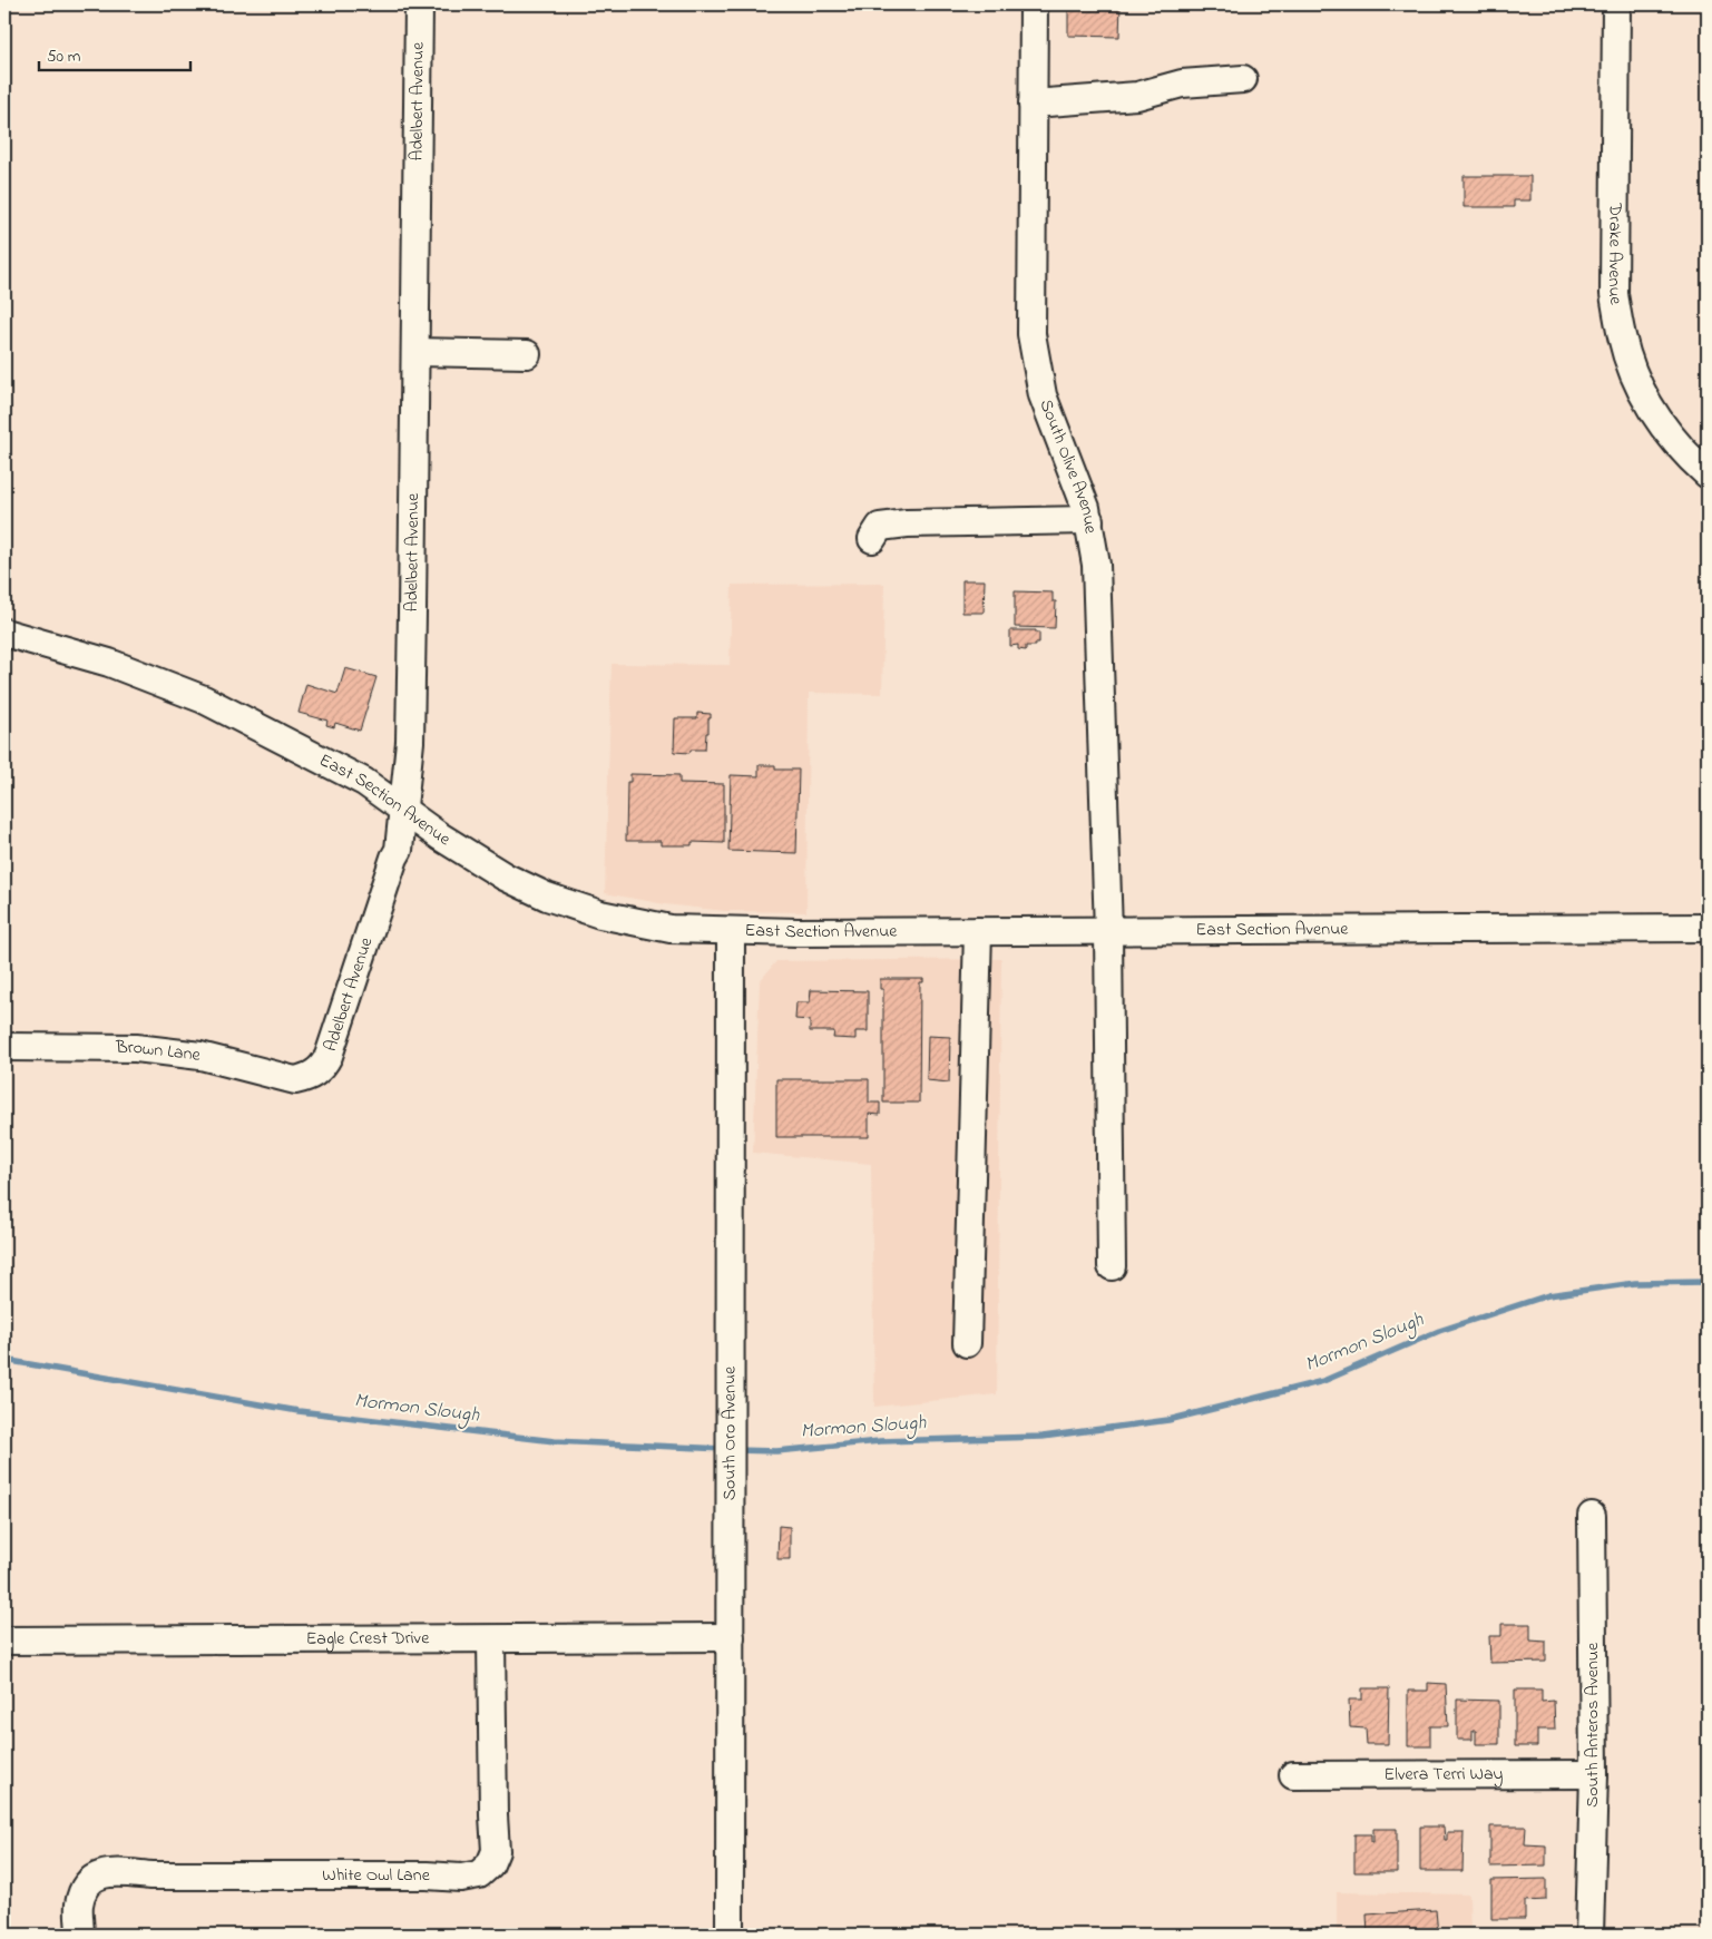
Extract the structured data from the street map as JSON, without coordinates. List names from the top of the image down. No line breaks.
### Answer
{"streets":{"street":["Adelbert Avenue","Drake Avenue","South Olive Avenue","East Section Avenue","Brown Lane","South Oro Avenue","Eagle Crest Drive","South Anteros Avenue","Elvera Terri Way","White Owl Lane"]},"crossings":[["Adelbert Avenue","East Section Avenue"],["Adelbert Avenue","Brown Lane"],["South Olive Avenue","East Section Avenue"],["East Section Avenue","South Oro Avenue"],["South Oro Avenue","Eagle Crest Drive"],["Eagle Crest Drive","White Owl Lane"],["South Anteros Avenue","Elvera Terri Way"]],"water":["Mormon Slough"],"scale_bar":"50 m"}
